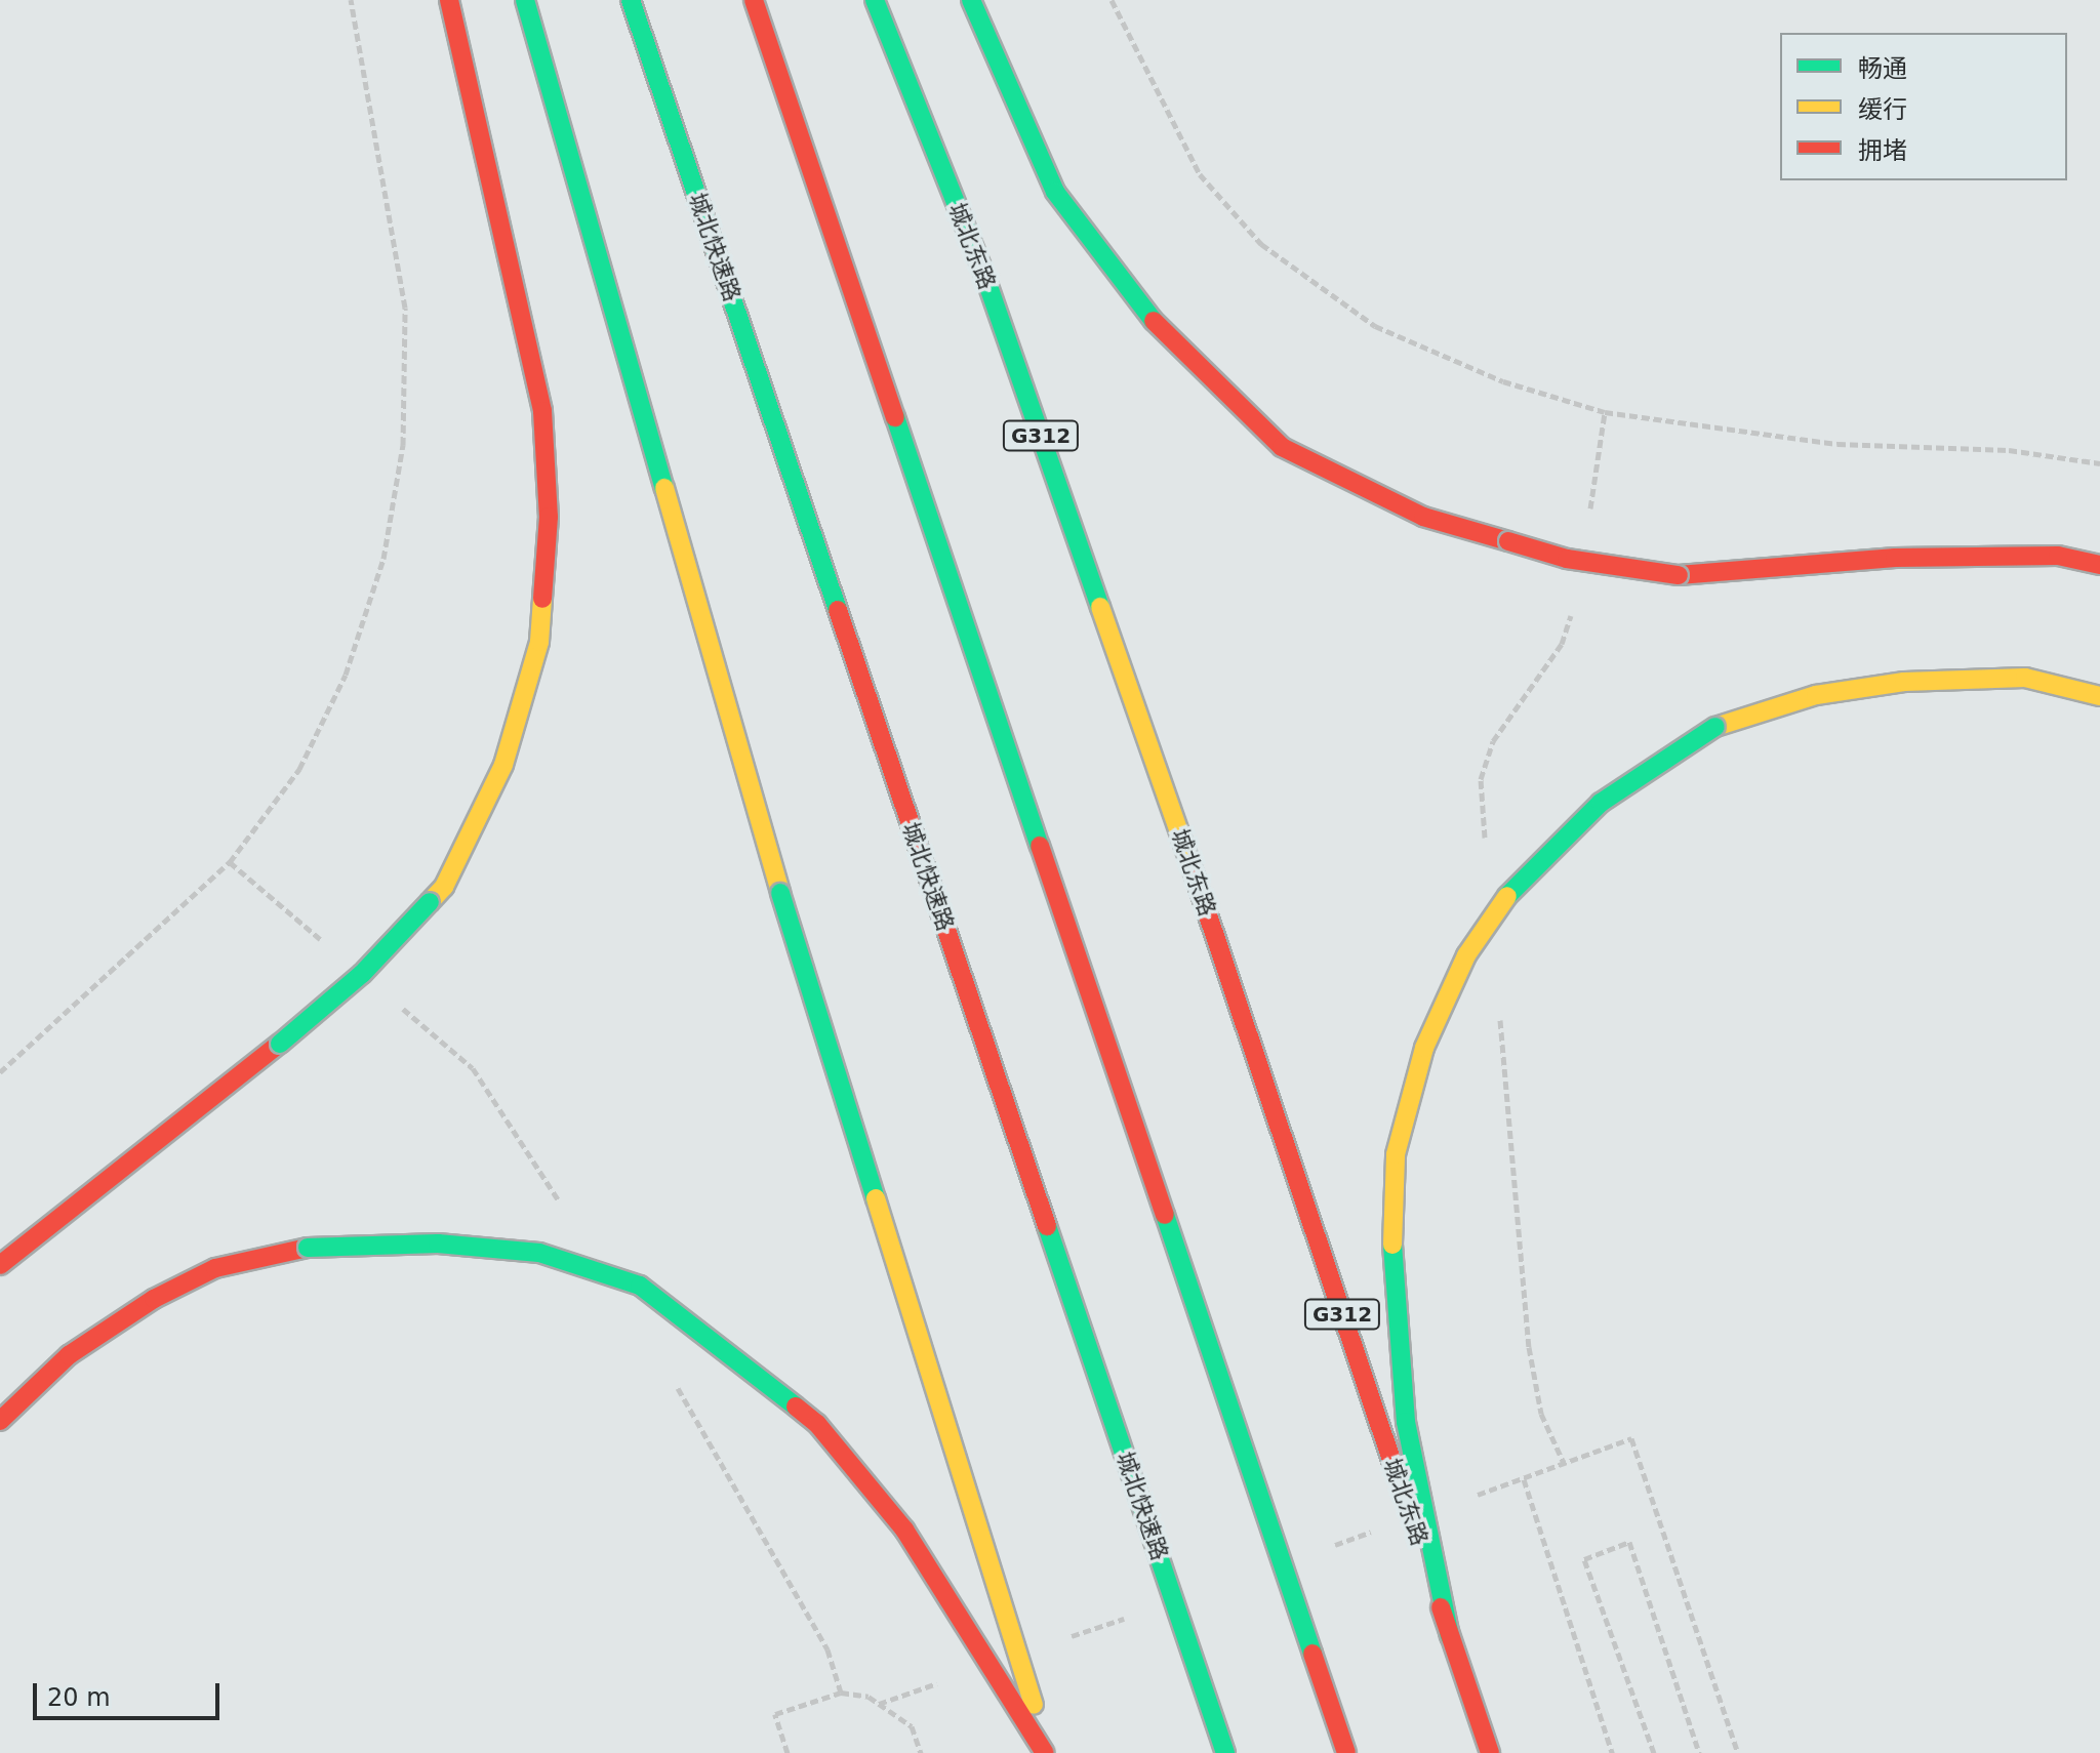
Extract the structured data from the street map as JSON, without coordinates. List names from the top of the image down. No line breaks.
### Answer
{"streets":{"main road":["城北东路","城北快速路","G312"]},"legend":["畅通","缓行","拥堵"],"scale_bar":"20 m"}
